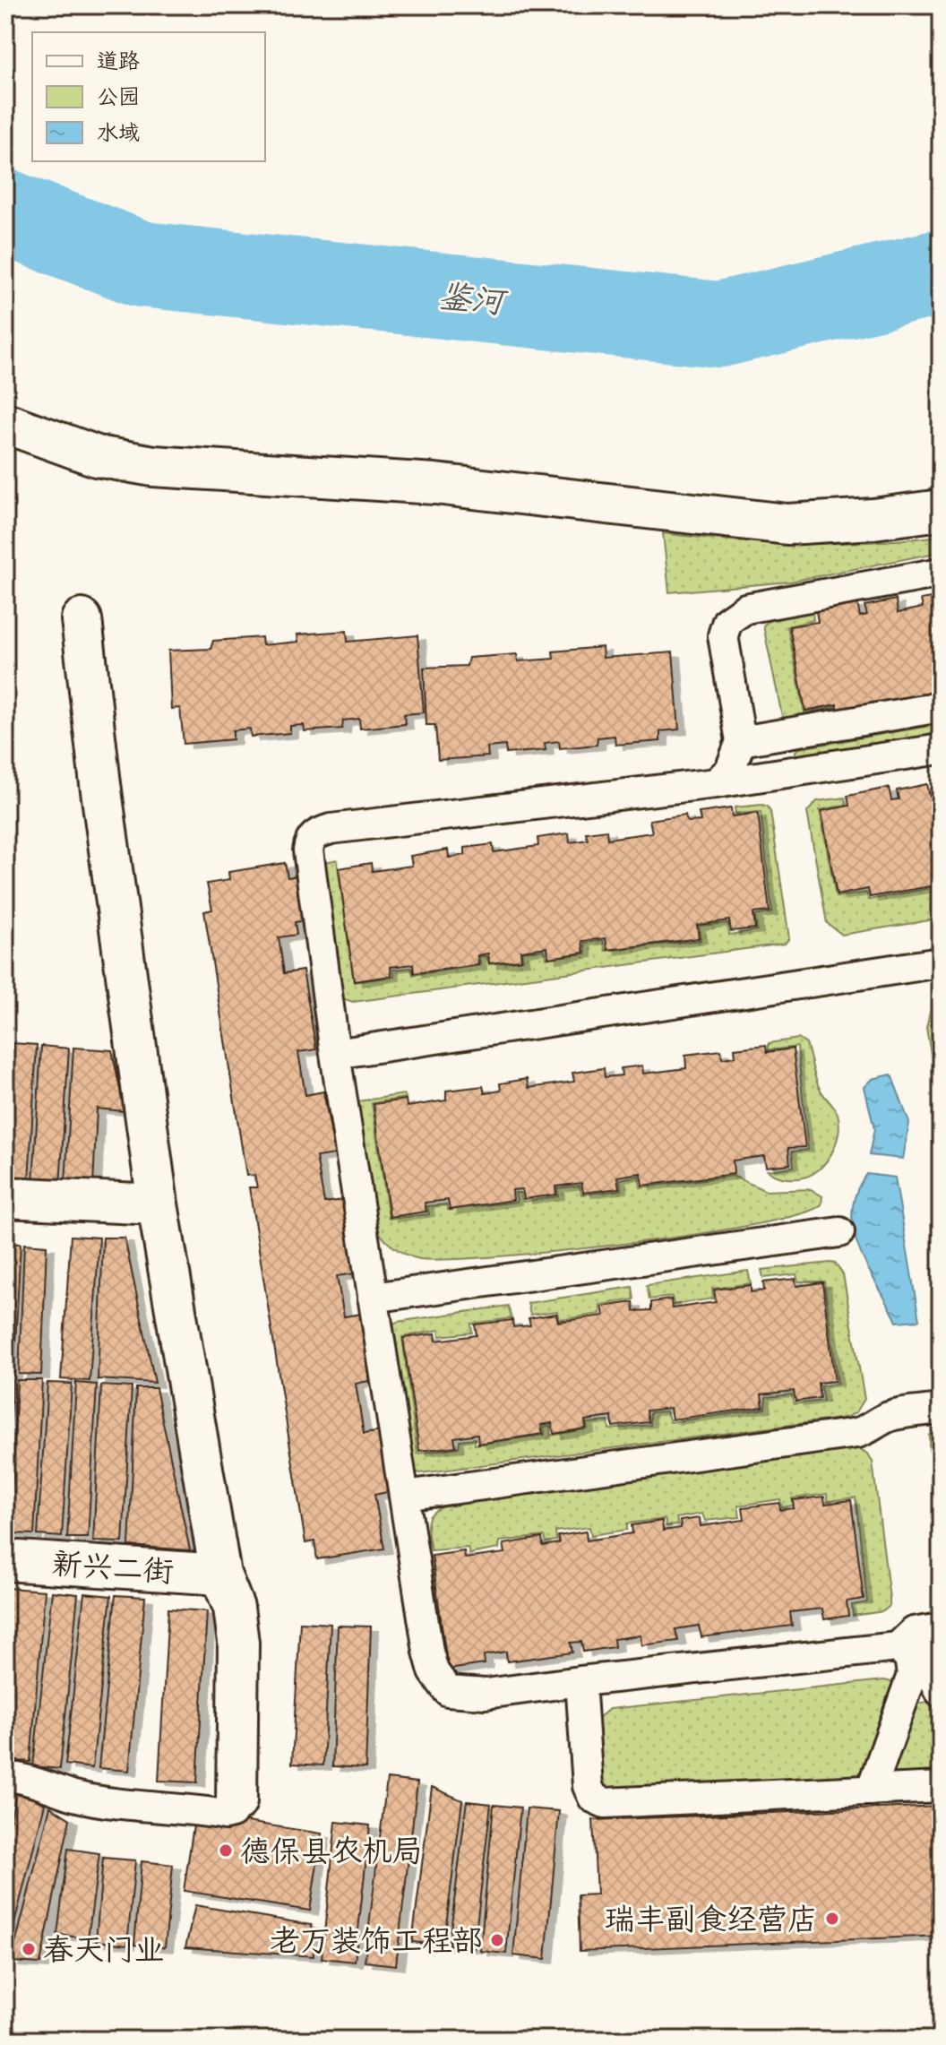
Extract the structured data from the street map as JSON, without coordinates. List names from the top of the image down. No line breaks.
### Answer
{"streets":{"street":["新兴二街"]},"water":["鉴河"],"places":["德保县农机局","瑞丰副食经营店","老万装饰工程部","春天门业"],"legend":["道路","公园","水域"]}
